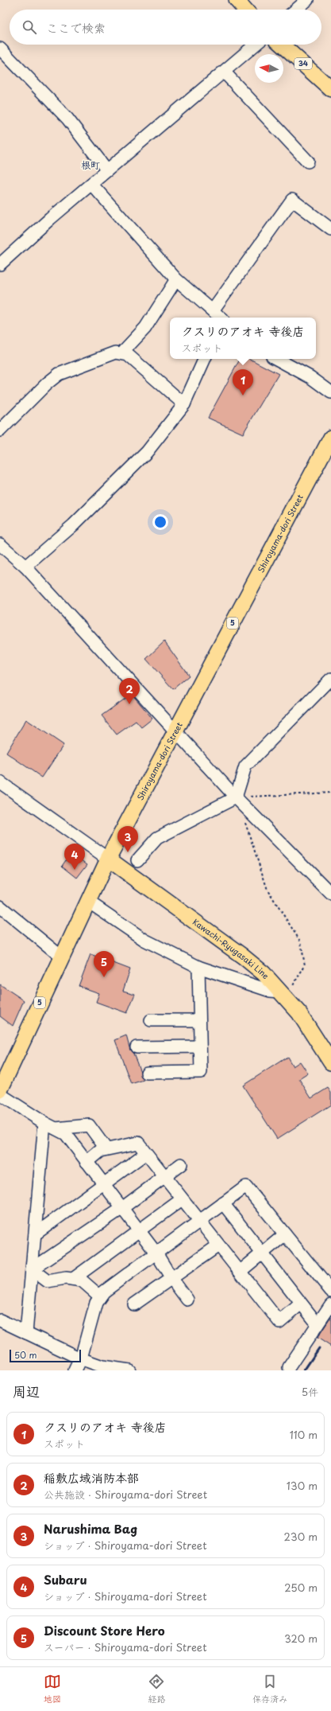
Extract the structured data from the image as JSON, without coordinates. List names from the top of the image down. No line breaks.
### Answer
{"streets":{"main road":["34","Shiroyama-dori Street","5","Kawachi-Ryugasaki Line"]},"crossings":[["Shiroyama-dori Street","Kawachi-Ryugasaki Line"]],"districts":["根町"],"scale_bar":"50 m","north":"left","page":{"search":"ここで検索","popup":["クスリのアオキ 寺後店","スポット"],"pins":["1","2","3","4","5"],"scale":"50 m","heading":["周辺","5件"],"list":[{"mark":"1","name":"クスリのアオキ 寺後店","note":"スポット","value":"110 m"},{"mark":"2","name":"稲敷広域消防本部","note":"公共施設 · Shiroyama-dori Street","value":"130 m"},{"mark":"3","name":"Narushima Bag","note":"ショップ · Shiroyama-dori Street","value":"230 m"},{"mark":"4","name":"Subaru","note":"ショップ · Shiroyama-dori Street","value":"250 m"},{"mark":"5","name":"Discount Store Hero","note":"スーパー · Shiroyama-dori Street","value":"320 m"}],"nav":["地図","経路","保存済み"]}}
